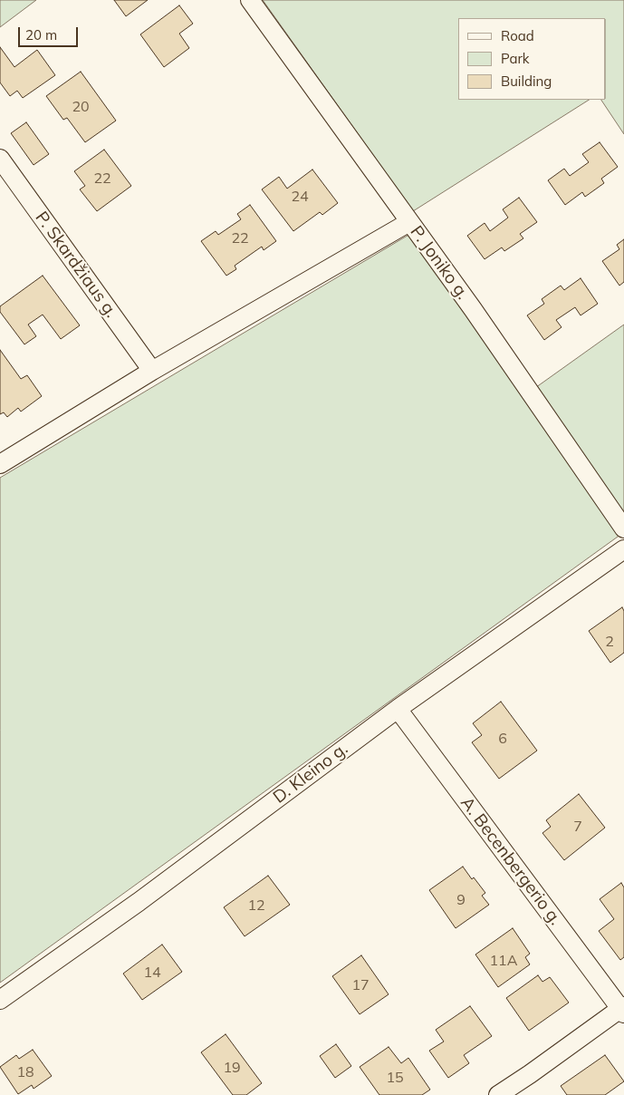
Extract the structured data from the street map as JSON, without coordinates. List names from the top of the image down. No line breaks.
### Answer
{"streets":{"street":["P. Joniko g.","P. Skardžiaus g.","D. Kleino g.","A. Becenbergerio g."]},"crossings":[["D. Kleino g.","A. Becenbergerio g."]],"house_numbers":["20","22","24","22","2","6","7","9","12","11A","14","17","19","18","15"],"legend":["Road","Park","Building"],"scale_bar":"20 m"}
